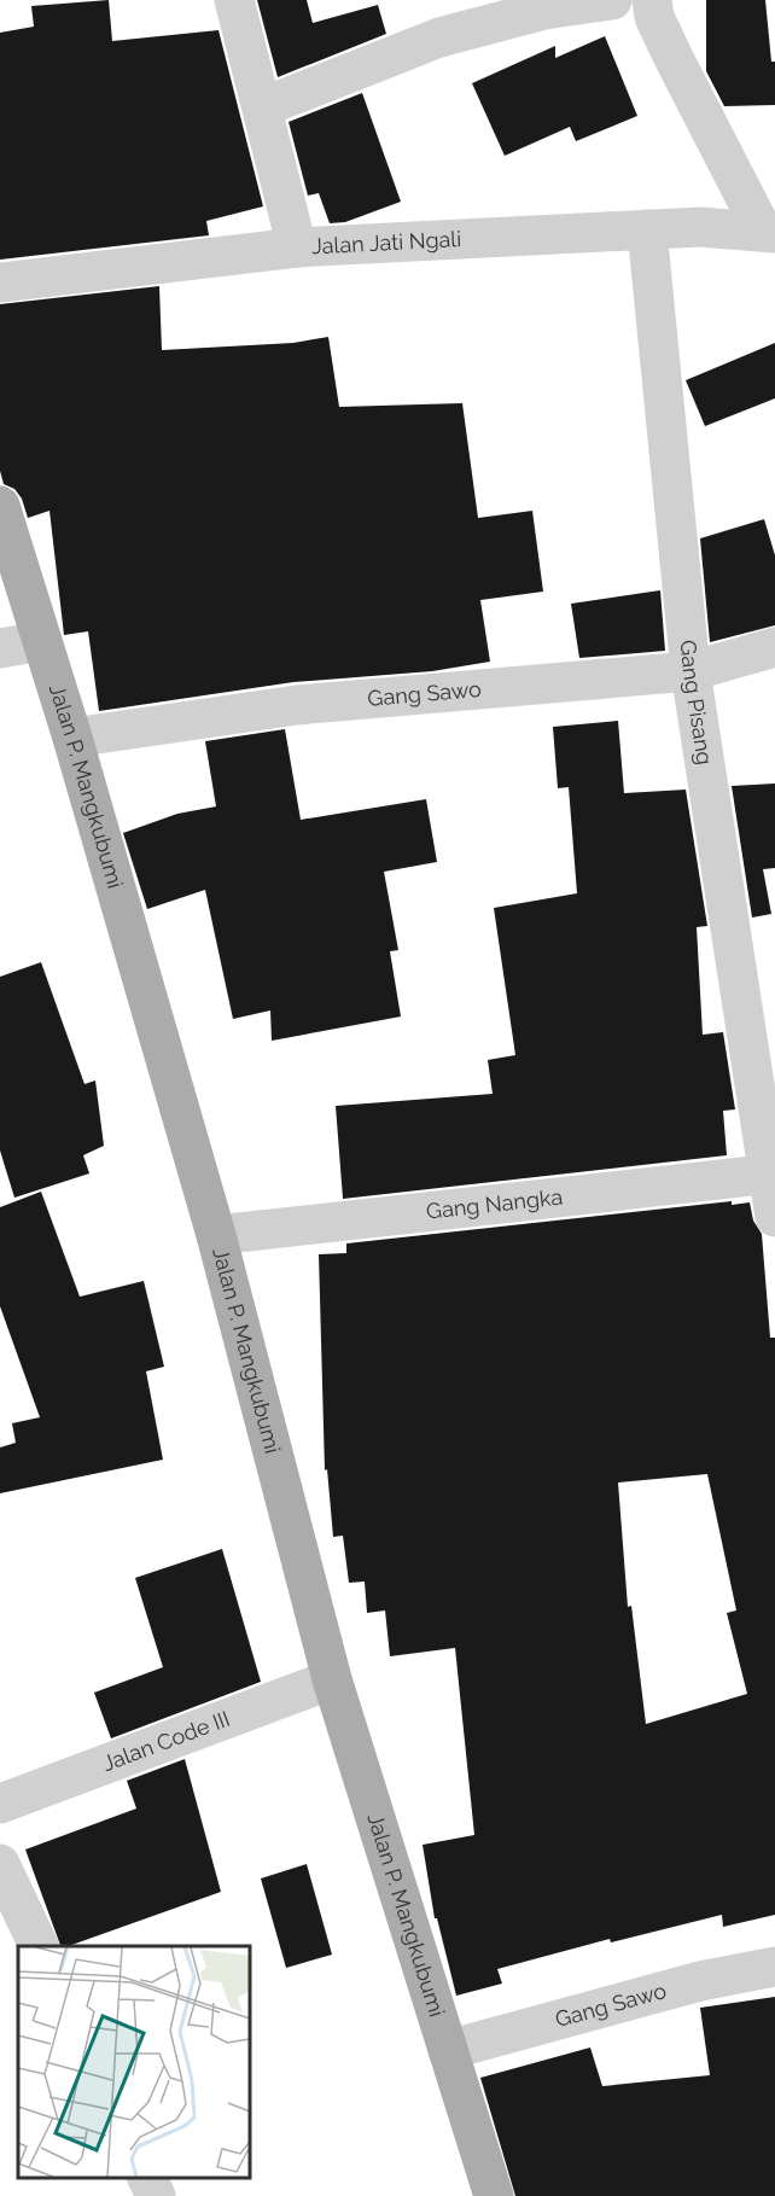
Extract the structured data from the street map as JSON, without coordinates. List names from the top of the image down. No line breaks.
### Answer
{"streets":{"main road":["Jalan P. Mangkubumi"],"street":["Jalan Jati Ngali","Gang Sawo","Gang Pisang","Gang Nangka","Jalan Code III"]},"crossings":[["Jalan Jati Ngali","Gang Pisang"],["Gang Sawo","Gang Pisang"],["Gang Sawo","Jalan P. Mangkubumi"],["Gang Pisang","Gang Nangka"],["Jalan P. Mangkubumi","Gang Nangka"],["Jalan P. Mangkubumi","Jalan Code III"]]}
